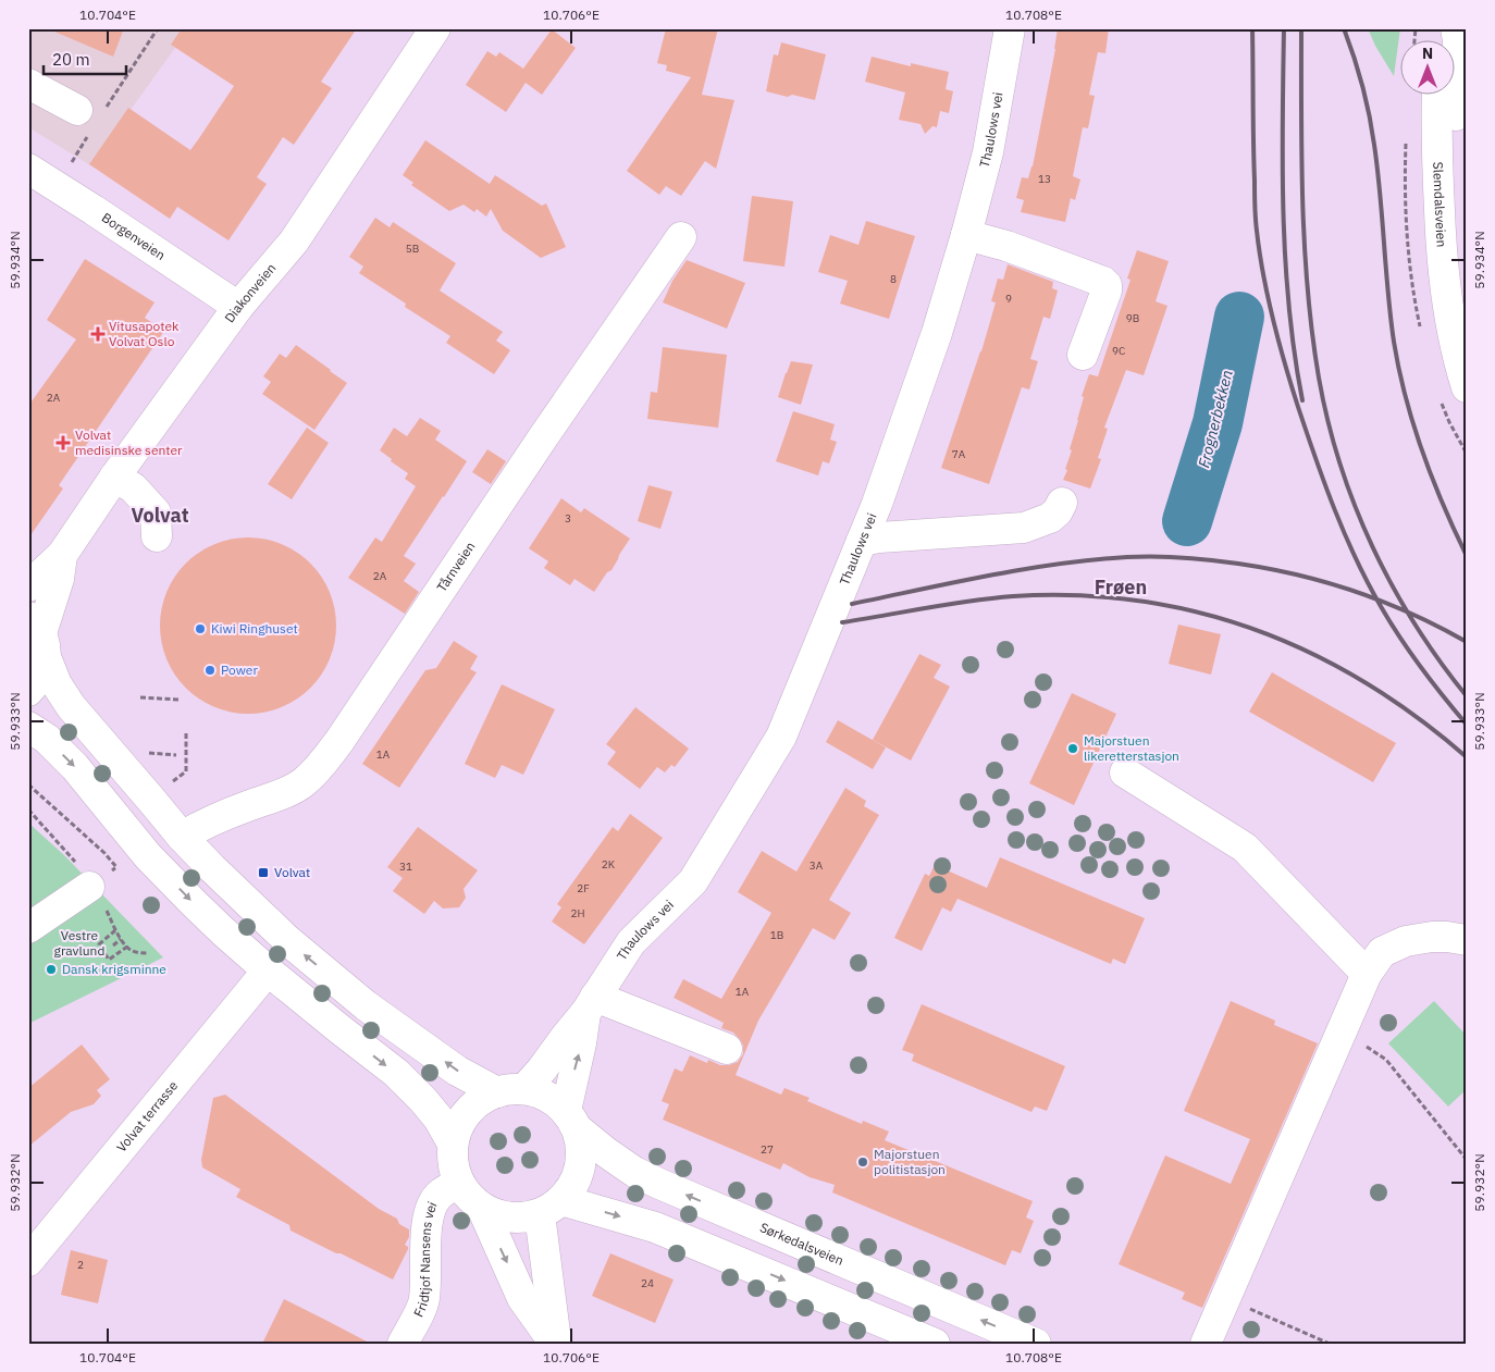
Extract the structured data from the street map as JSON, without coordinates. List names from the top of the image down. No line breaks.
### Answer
{"streets":{"street":["Thaulows vei","Slemdalsveien","Borgenveien","Diakonveien","Tårnveien","Volvat terrasse","Sørkedalsveien","Fridtjof Nansens vei"]},"crossings":[["Thaulows vei","Sørkedalsveien"],["Thaulows vei","Fridtjof Nansens vei"],["Borgenveien","Diakonveien"],["Sørkedalsveien","Fridtjof Nansens vei"]],"districts":["Volvat","Frøen"],"water":["Frognerbekken"],"parks":["Vestre gravlund"],"places":{"health":["Vitusapotek Volvat Oslo","Volvat medisinske senter"],"other":["Kiwi Ringhuset","Power","Majorstuen likeretterstasjon","Dansk krigsminne","Majorstuen politistasjon"],"transit":["Volvat"]},"house_numbers":["13","5B","8","9","9B","9C","2A","7A","3","2A","1A","2K","3A","31","2F","2H","1B","1A","27","2","24"],"scale_bar":"20 m","north":"top","coordinates":["10.704°E","10.706°E","10.708°E","59.934°N","59.933°N","59.932°N"]}
